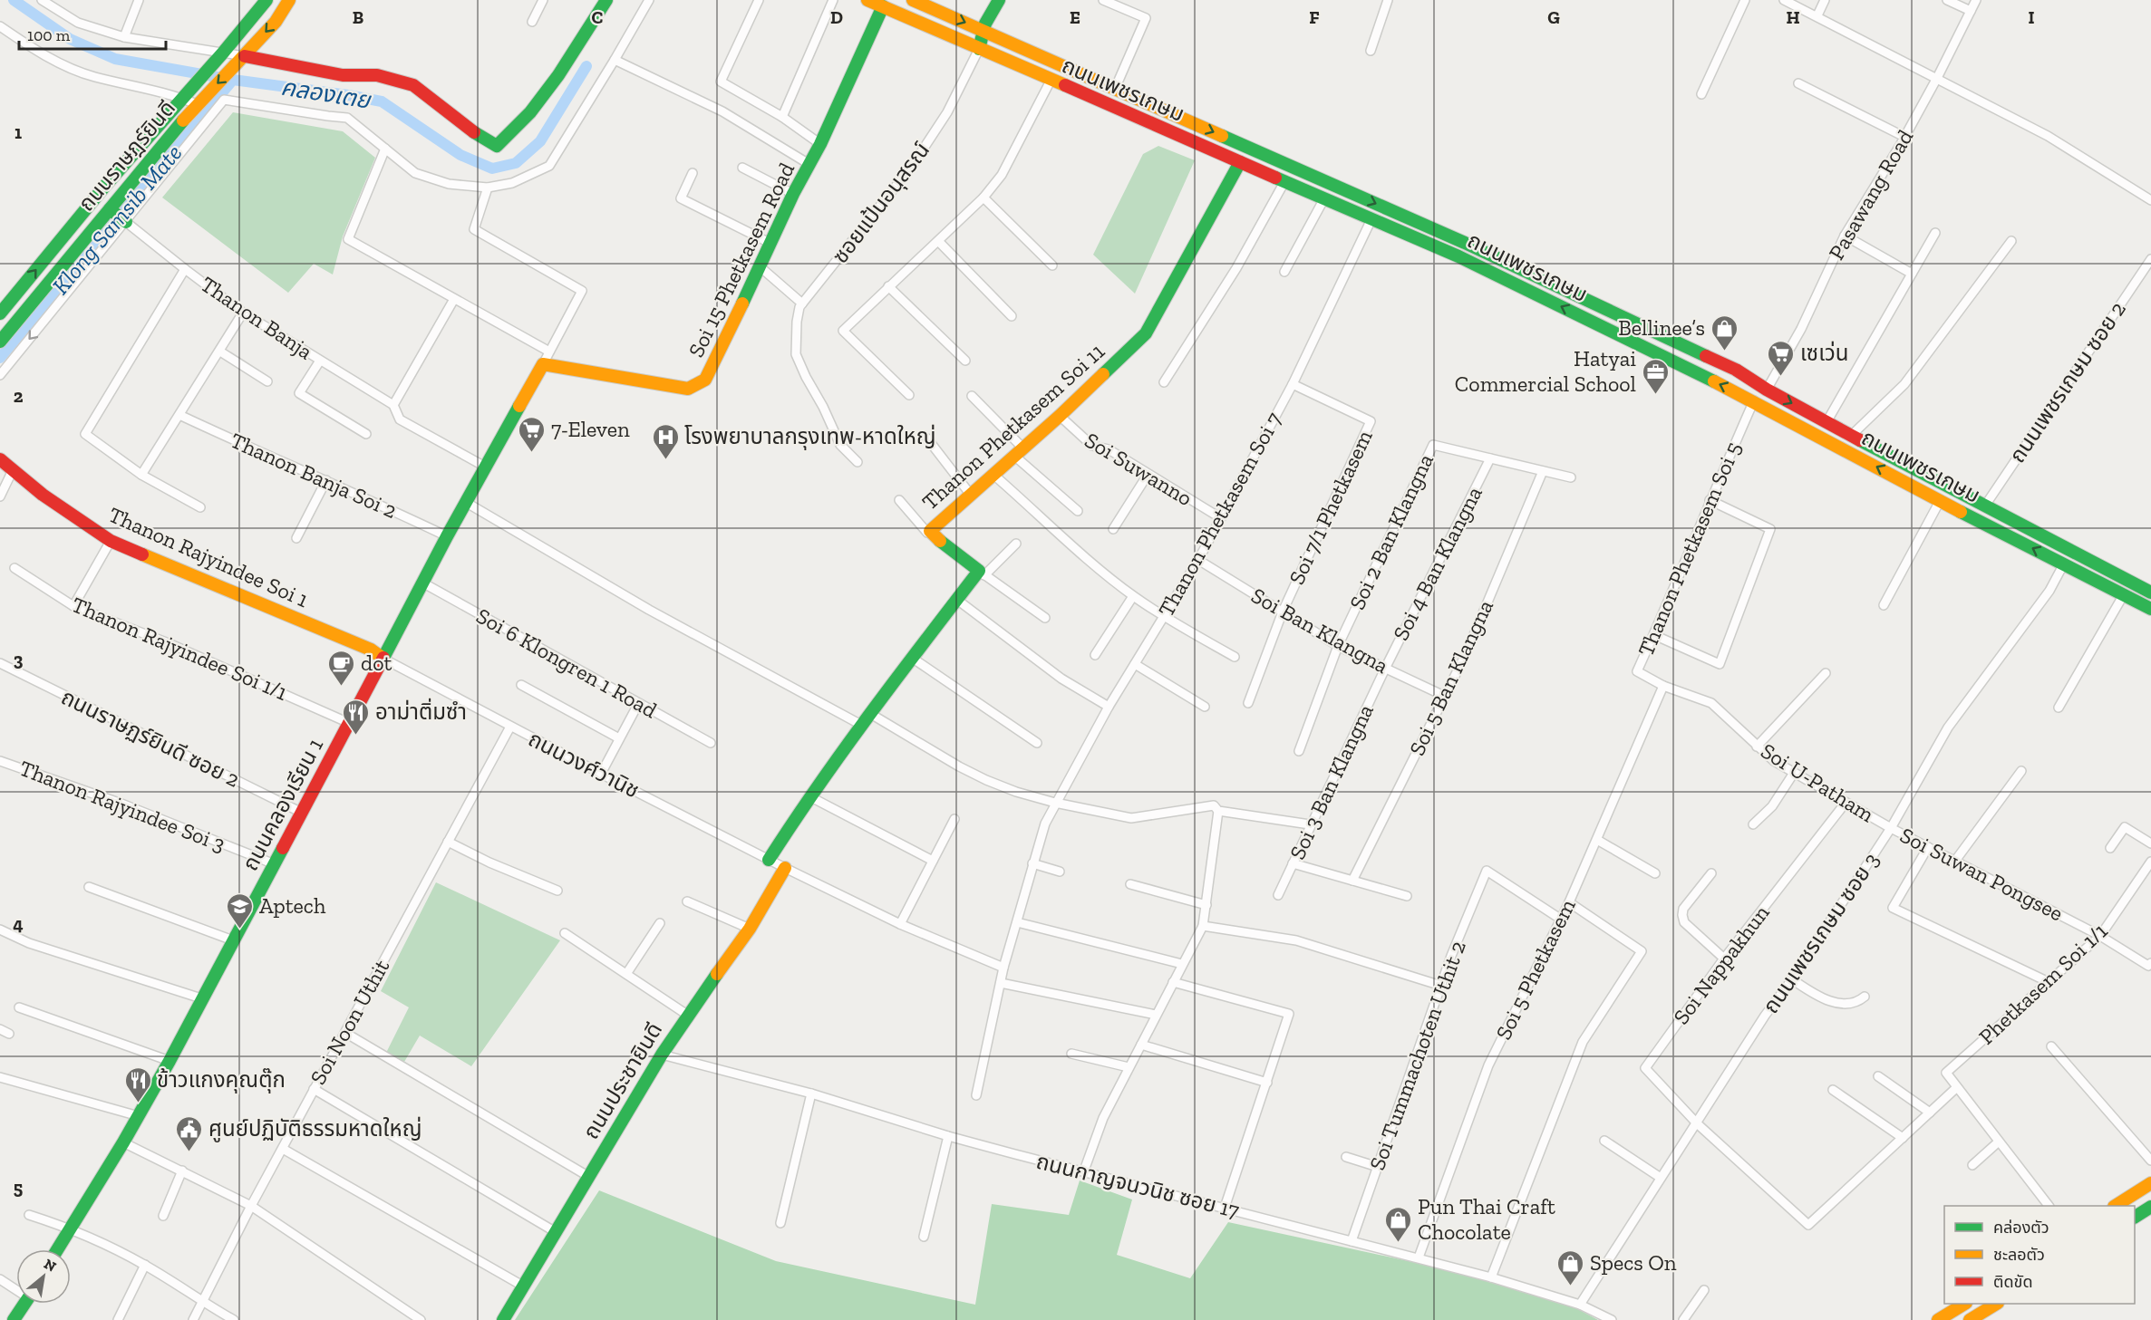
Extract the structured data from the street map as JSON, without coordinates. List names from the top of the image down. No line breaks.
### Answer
{"streets":{"street":["ถนนเพชรเกษม","ถนนราษฎร์ยินดี","Pasawang Road","ซอยแป้นอนุสรณ์","Soi 15 Phetkasem Road","Thanon Banja","ถนนเพชรเกษม ซอย 2","Thanon Phetkasem Soi 11","Soi Suwanno","Thanon Banja Soi 2","Soi 7/1 Phetkasem","Thanon Phetkasem Soi 7","Soi 2 Ban Klangna","Thanon Phetkasem Soi 5","Thanon Rajyindee Soi 1","Soi 4 Ban Klangna","Soi Ban Klangna","Thanon Rajyindee Soi 1/1","Soi 6 Klongren 1 Road","Soi 5 Ban Klangna","ถนนราษฏร์ยินดี ซอย 2","ถนนวงศ์วานิช","Soi 3 Ban Klangna","Soi U-Patham","ถนนคลองเรียน 1","Thanon Rajyindee Soi 3","Soi Suwan Pongsee","ถนนเพชรเกษม ซอย 3","Soi Nappakhun","Soi 5 Phetkasem","Phetkasem Soi 1/1","Soi Noon Uthit","Soi Tummachoten Uthit 2","ถนนประชายินดี","ถนนกาญจนวนิช ซอย 17"]},"crossings":[["ถนนเพชรเกษม","Pasawang Road"],["ถนนเพชรเกษม","ซอยแป้นอนุสรณ์"],["ถนนเพชรเกษม","Soi 15 Phetkasem Road"],["ถนนเพชรเกษม","ถนนเพชรเกษม ซอย 2"],["ถนนเพชรเกษม","Thanon Phetkasem Soi 11"],["ถนนเพชรเกษม","Thanon Phetkasem Soi 7"],["ถนนเพชรเกษม","Thanon Phetkasem Soi 5"],["ถนนเพชรเกษม","ถนนเพชรเกษม ซอย 3"],["Soi 15 Phetkasem Road","ถนนคลองเรียน 1"],["Thanon Banja","ถนนคลองเรียน 1"],["Thanon Phetkasem Soi 11","Soi Suwanno"],["Soi Suwanno","Thanon Phetkasem Soi 7"],["Thanon Banja Soi 2","ถนนคลองเรียน 1"],["Soi 7/1 Phetkasem","Thanon Phetkasem Soi 7"],["Soi 7/1 Phetkasem","Soi Ban Klangna"],["Thanon Phetkasem Soi 7","Soi Ban Klangna"],["Thanon Phetkasem Soi 7","ถนนวงศ์วานิช"],["Soi 2 Ban Klangna","Soi 4 Ban Klangna"],["Soi 2 Ban Klangna","Soi Ban Klangna"],["Soi 2 Ban Klangna","Soi 5 Ban Klangna"],["Thanon Phetkasem Soi 5","Soi U-Patham"],["Thanon Phetkasem Soi 5","Soi 5 Phetkasem"],["Thanon Rajyindee Soi 1","ถนนวงศ์วานิช"],["Thanon Rajyindee Soi 1","ถนนคลองเรียน 1"],["Soi 4 Ban Klangna","Soi Ban Klangna"],["Soi 4 Ban Klangna","Soi 3 Ban Klangna"],["Soi Ban Klangna","Soi 5 Ban Klangna"],["Soi Ban Klangna","Soi 3 Ban Klangna"],["Thanon Rajyindee Soi 1/1","ถนนคลองเรียน 1"],["Soi 6 Klongren 1 Road","ถนนคลองเรียน 1"],["ถนนราษฏร์ยินดี ซอย 2","ถนนคลองเรียน 1"],["ถนนวงศ์วานิช","ถนนคลองเรียน 1"],["ถนนวงศ์วานิช","Soi Noon Uthit"],["ถนนวงศ์วานิช","ถนนประชายินดี"],["Soi U-Patham","Soi Suwan Pongsee"],["Soi U-Patham","ถนนเพชรเกษม ซอย 3"],["Soi U-Patham","Soi Nappakhun"],["Soi U-Patham","Soi 5 Phetkasem"],["ถนนคลองเรียน 1","Thanon Rajyindee Soi 3"],["Soi Suwan Pongsee","ถนนเพชรเกษม ซอย 3"],["Soi Suwan Pongsee","Phetkasem Soi 1/1"],["ถนนเพชรเกษม ซอย 3","Soi Nappakhun"],["ถนนเพชรเกษม ซอย 3","ถนนกาญจนวนิช ซอย 17"],["Soi 5 Phetkasem","Soi Tummachoten Uthit 2"],["Soi 5 Phetkasem","ถนนกาญจนวนิช ซอย 17"],["Soi Tummachoten Uthit 2","ถนนกาญจนวนิช ซอย 17"],["ถนนประชายินดี","ถนนกาญจนวนิช ซอย 17"]],"water":["คลองเตย","Klong Samsib Mate"],"places":{"shop":["Bellinee’s","Pun Thai Craft Chocolate","Specs On"],"supermarket":["เซเว่น","7-Eleven"],"office":["Hatyai Commercial School"],"hospital":["โรงพยาบาลกรุงเทพ-หาดใหญ่"],"cafe":["dot"],"restaurant":["อาม่าติ่มซำ","ข้าวแกงคุณตุ๊ก"],"school or university":["Aptech"],"public building":["ศูนย์ปฏิบัติธรรมหาดใหญ่"]},"legend":["คล่องตัว","ชะลอตัว","ติดขัด"],"scale_bar":"100 m","north":"top right","grid":{"columns":["B","C","D","E","F","G","H","I"],"rows":["1","2","3","4","5"]}}
